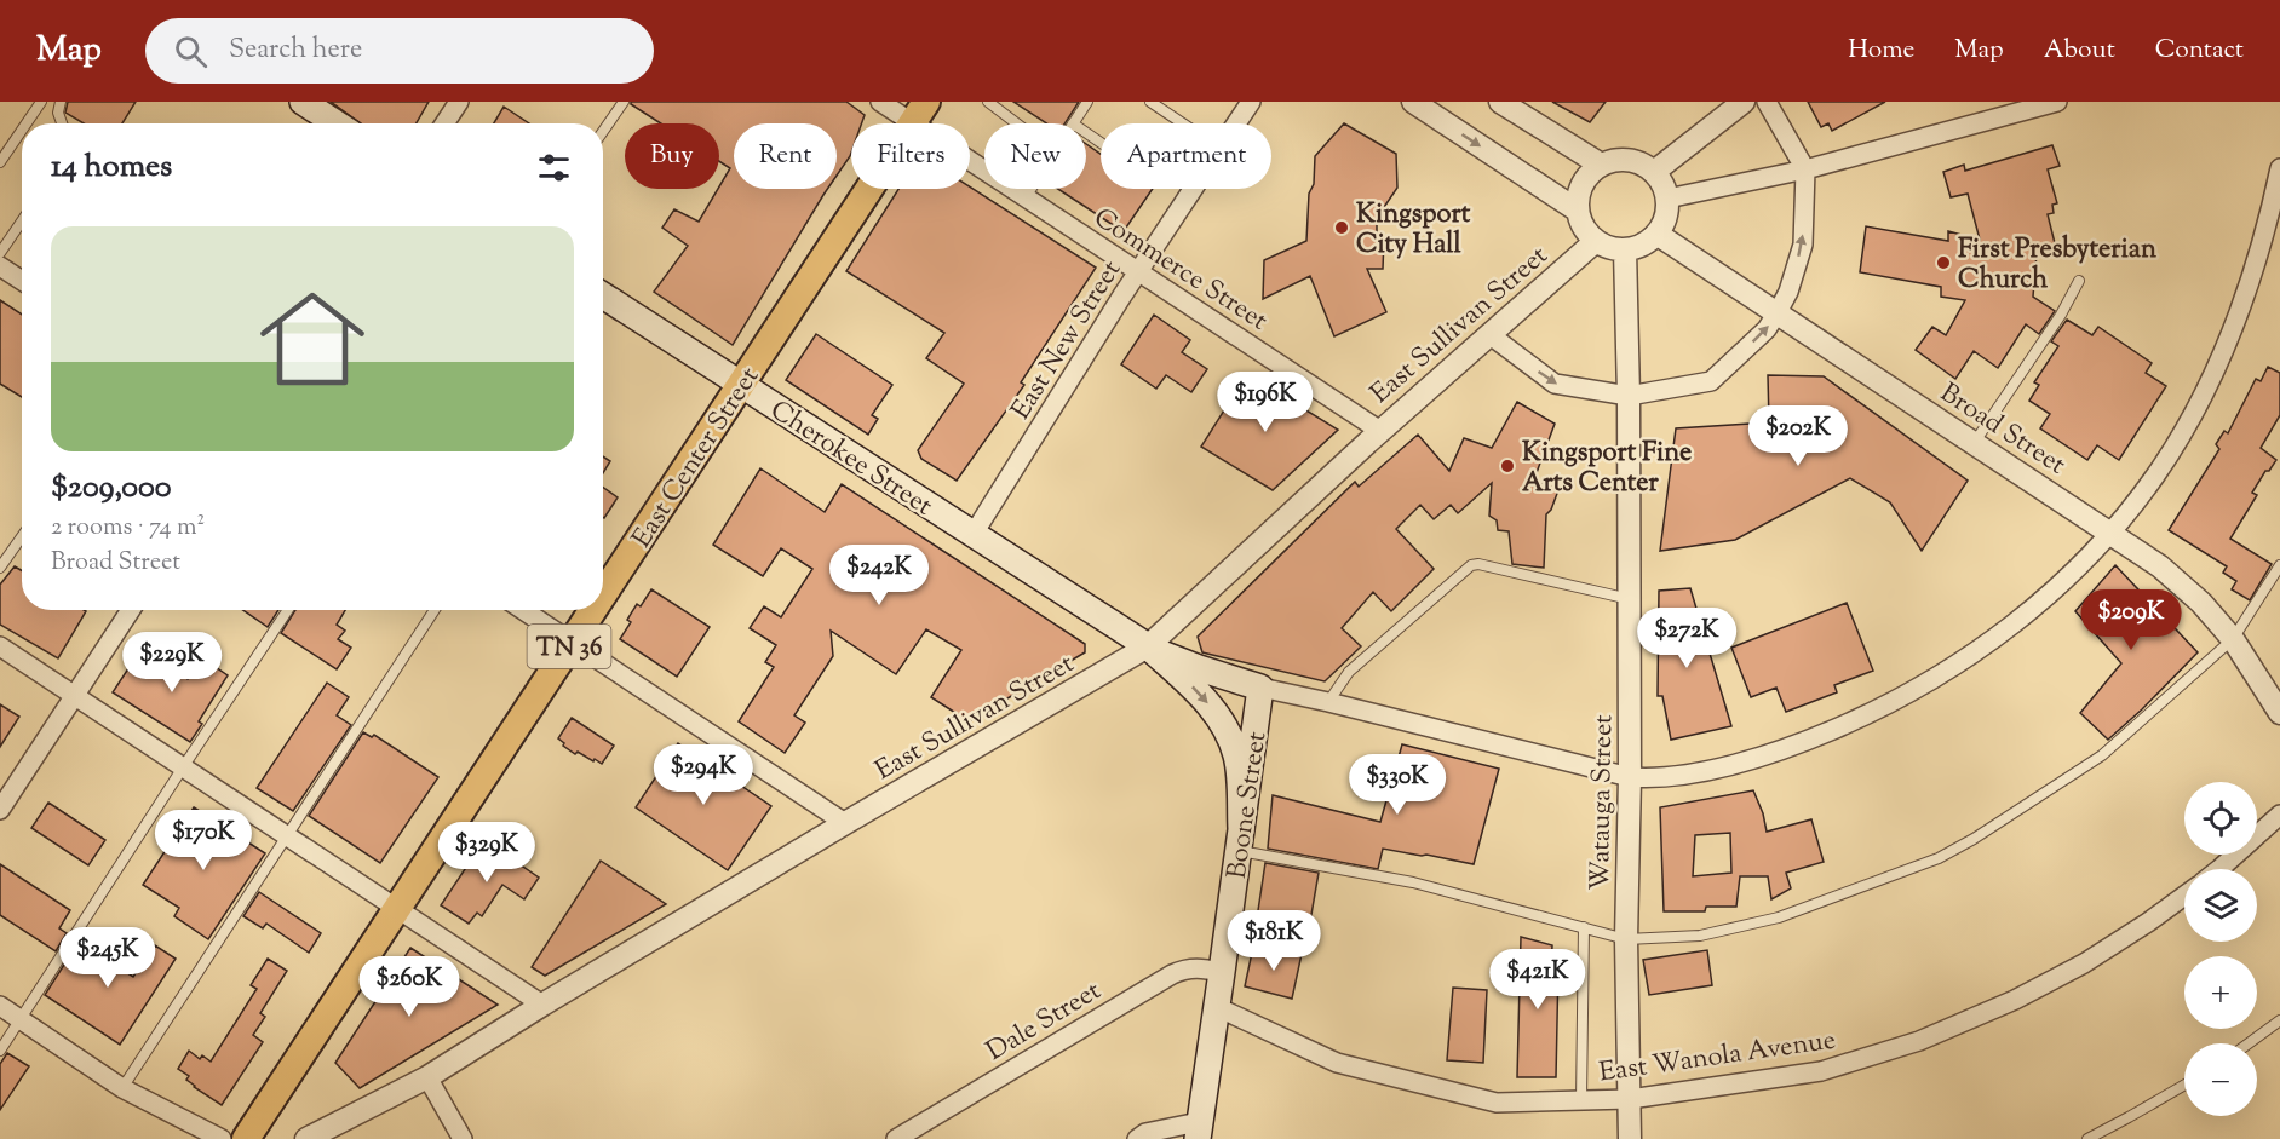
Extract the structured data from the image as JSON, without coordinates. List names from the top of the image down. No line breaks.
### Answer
{"streets":{"main road":["East Center Street","Cherokee Street","TN 36","Boone Street"],"street":["Commerce Street","East Sullivan Street","East New Street","Broad Street","Watauga Street","Dale Street","East Wanola Avenue"]},"crossings":[["Commerce Street","East Sullivan Street"],["Commerce Street","East New Street"],["Commerce Street","East Center Street"],["East Sullivan Street","Broad Street"],["East Sullivan Street","Cherokee Street"],["East Sullivan Street","Watauga Street"],["East New Street","Cherokee Street"],["Broad Street","Watauga Street"],["East Center Street","Cherokee Street"],["Watauga Street","East Wanola Avenue"],["Boone Street","Dale Street"],["Boone Street","East Wanola Avenue"]],"places":["Kingsport City Hall","First Presbyterian Church","Kingsport Fine Arts Center"],"page":{"header":"Map","search":"Search here","nav":["Home","Map","About","Contact"],"chip":["Buy","Rent","Filters","New","Apartment"],"heading":"14 homes","list":[{"name":"$209,000","note":"2 rooms · 74 m² · Broad Street"}],"price":["$196K","$202K","$242K","$209K","$272K","$229K","$294K","$330K","$170K","$329K","$181K","$245K","$421K","$260K"],"map_buttons":["+","−"]}}
